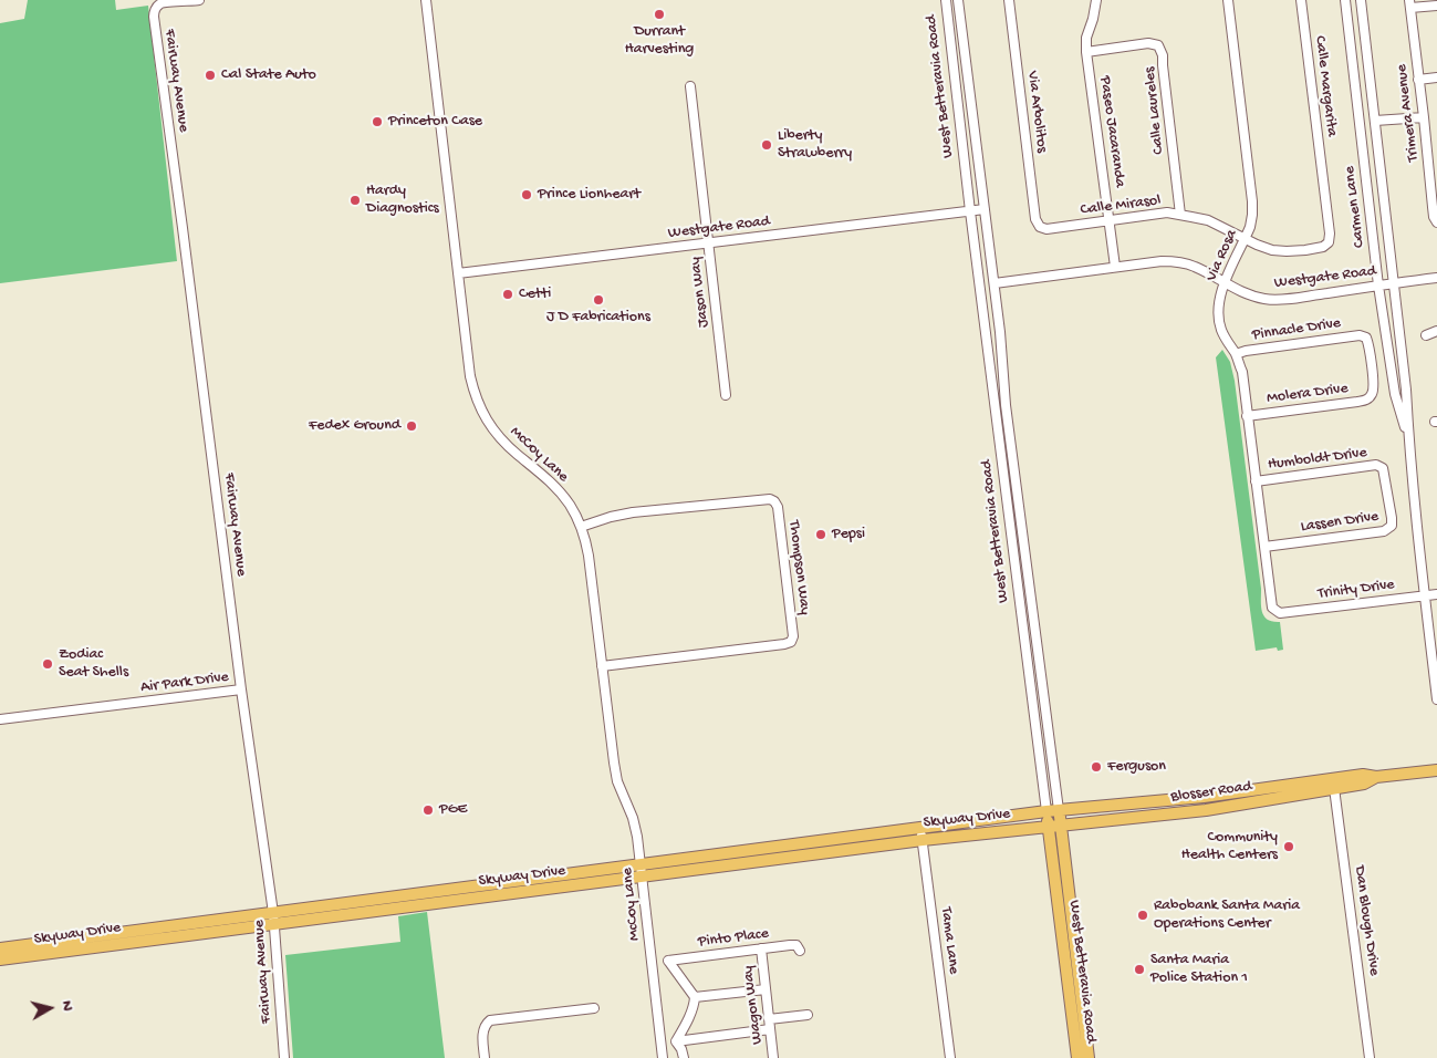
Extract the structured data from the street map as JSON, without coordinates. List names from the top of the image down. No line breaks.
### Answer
{"streets":{"main road":["West Betteravia Road","Blosser Road","Skyway Drive"],"street":["Fairway Avenue","Calle Margarita","Calle Laureles","Via Arbolitos","Trimera Avenue","Paseo Jacaranda","Calle Mirasol","Carmen Lane","Westgate Road","Via Rosa","Jason Way","Pinnacle Drive","Molera Drive","McCoy Lane","Humboldt Drive","Lassen Drive","Thompson Way","Trinity Drive","Air Park Drive","Dan Blough Drive","Pinto Place","Tama Lane","Wagon Way"]},"crossings":[["Fairway Avenue","Air Park Drive"],["Fairway Avenue","Skyway Drive"],["West Betteravia Road","Westgate Road"],["West Betteravia Road","Blosser Road"],["West Betteravia Road","Skyway Drive"],["Calle Margarita","Calle Mirasol"],["Calle Laureles","Paseo Jacaranda"],["Calle Laureles","Calle Mirasol"],["Via Arbolitos","Calle Mirasol"],["Paseo Jacaranda","Calle Mirasol"],["Paseo Jacaranda","Westgate Road"],["Calle Mirasol","Via Rosa"],["Carmen Lane","Westgate Road"],["Carmen Lane","Trinity Drive"],["Westgate Road","Via Rosa"],["Westgate Road","Jason Way"],["Westgate Road","McCoy Lane"],["Via Rosa","Pinnacle Drive"],["Via Rosa","Molera Drive"],["Via Rosa","Humboldt Drive"],["Via Rosa","Lassen Drive"],["Via Rosa","Trinity Drive"],["Pinnacle Drive","Molera Drive"],["McCoy Lane","Thompson Way"],["McCoy Lane","Skyway Drive"],["Humboldt Drive","Lassen Drive"],["Blosser Road","Skyway Drive"],["Blosser Road","Dan Blough Drive"],["Skyway Drive","Tama Lane"],["Pinto Place","Wagon Way"]],"places":["Durrant Harvesting","Cal State Auto","Princeton Case","Liberty Strawberry","Prince Lionheart","Hardy Diagnostics","Cetti","J D Fabrications","Fedex Ground","Pepsi","Zodiac Seat Shells","Ferguson","PGE","Community Health Centers","Rabobank Santa Maria Operations Center","Santa Maria Police Station 1"],"north":"right"}
